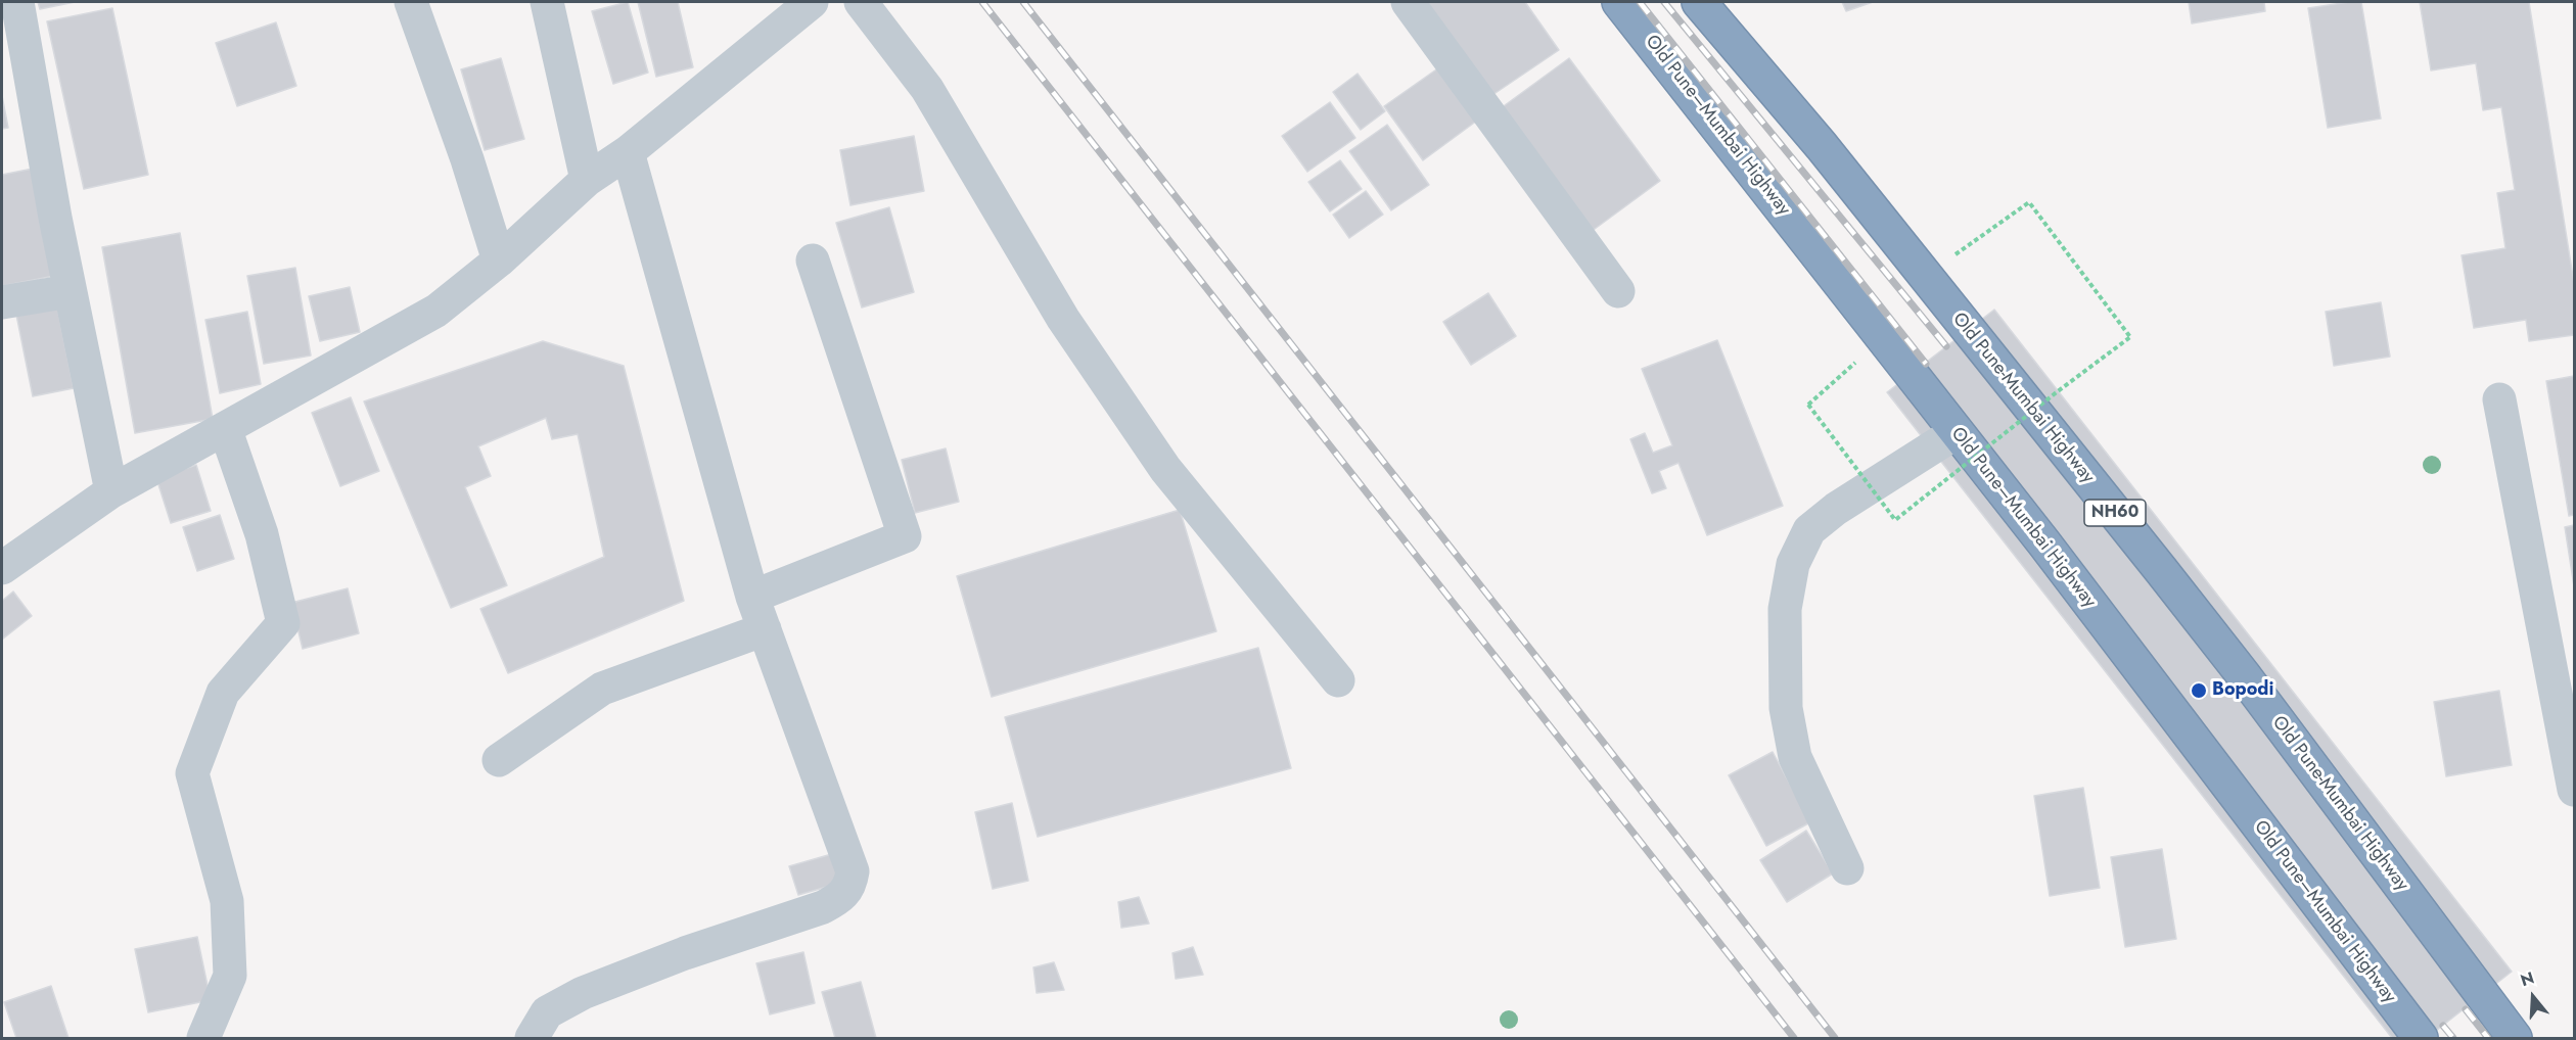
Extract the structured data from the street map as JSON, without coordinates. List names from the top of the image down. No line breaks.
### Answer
{"streets":{"highway":["Old Pune–Mumbai Highway","Old Pune-Mumbai Highway","NH60"]},"places":["Bopodi"],"north":"top"}
